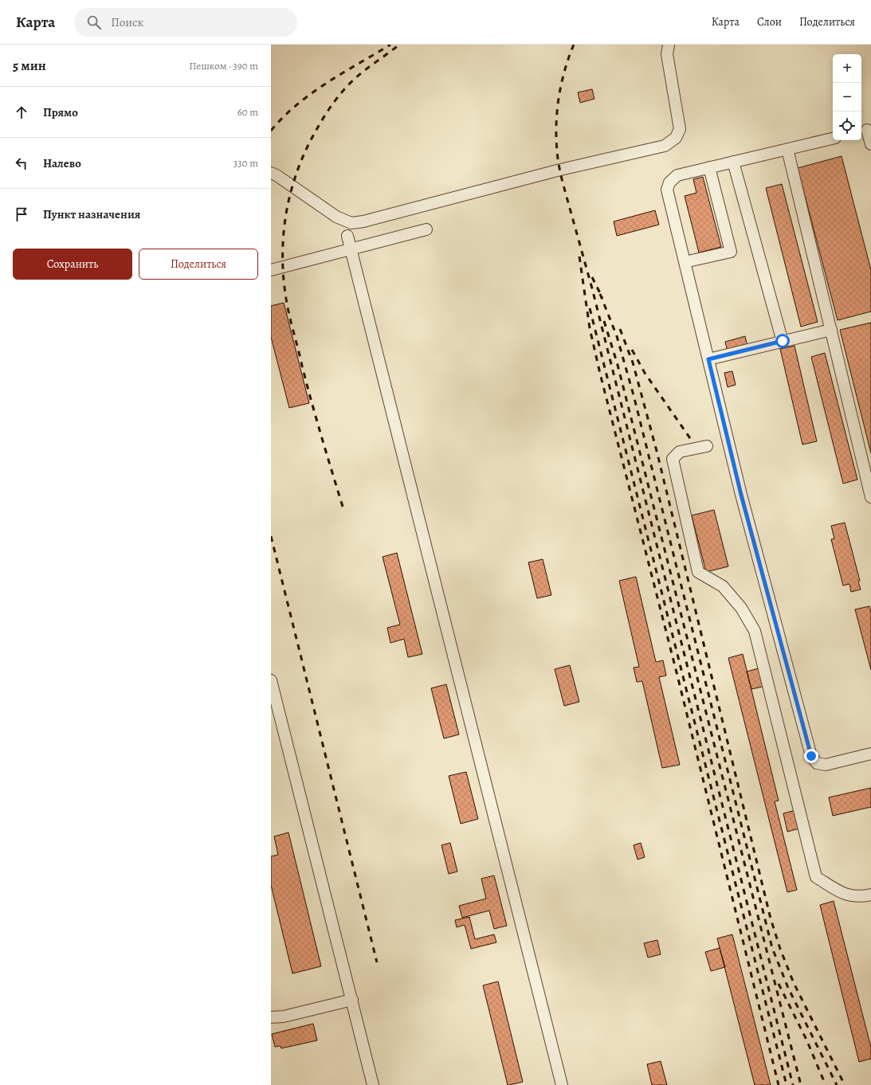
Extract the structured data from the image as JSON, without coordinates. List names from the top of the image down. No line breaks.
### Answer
{"page":{"header":"Карта","search":"Поиск","nav":["Карта","Слои","Поделиться"],"heading":["5 мин","Пешком · 390 m"],"map_buttons":["+","−"],"list":[["Прямо","60 m"],["Налево","330 m"],"Пункт назначения"],"buttons":["Сохранить","Поделиться"]}}
